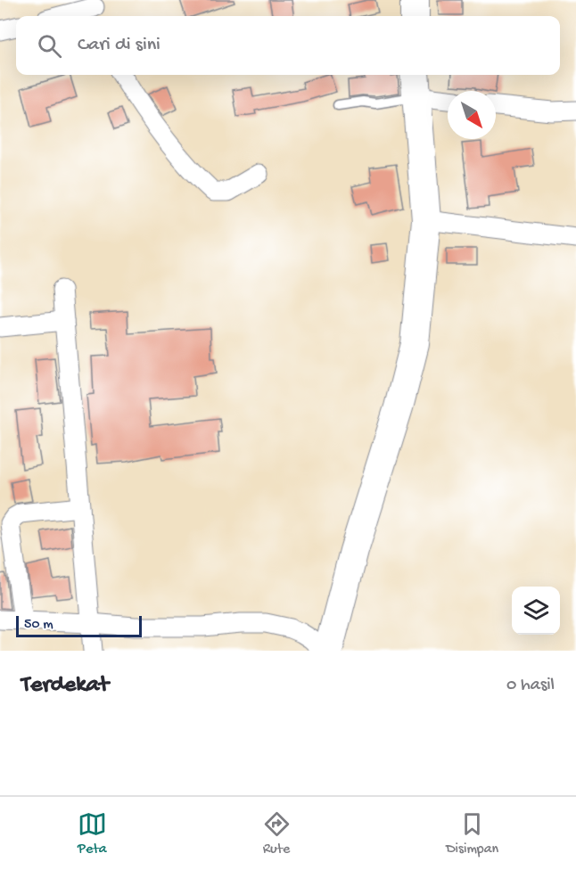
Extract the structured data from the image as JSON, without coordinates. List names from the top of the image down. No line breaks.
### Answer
{"scale_bar":"50 m","north":"bottom right","page":{"search":"Cari di sini","scale":"50 m","heading":["Terdekat","0 hasil"],"nav":["Peta","Rute","Disimpan"]}}
